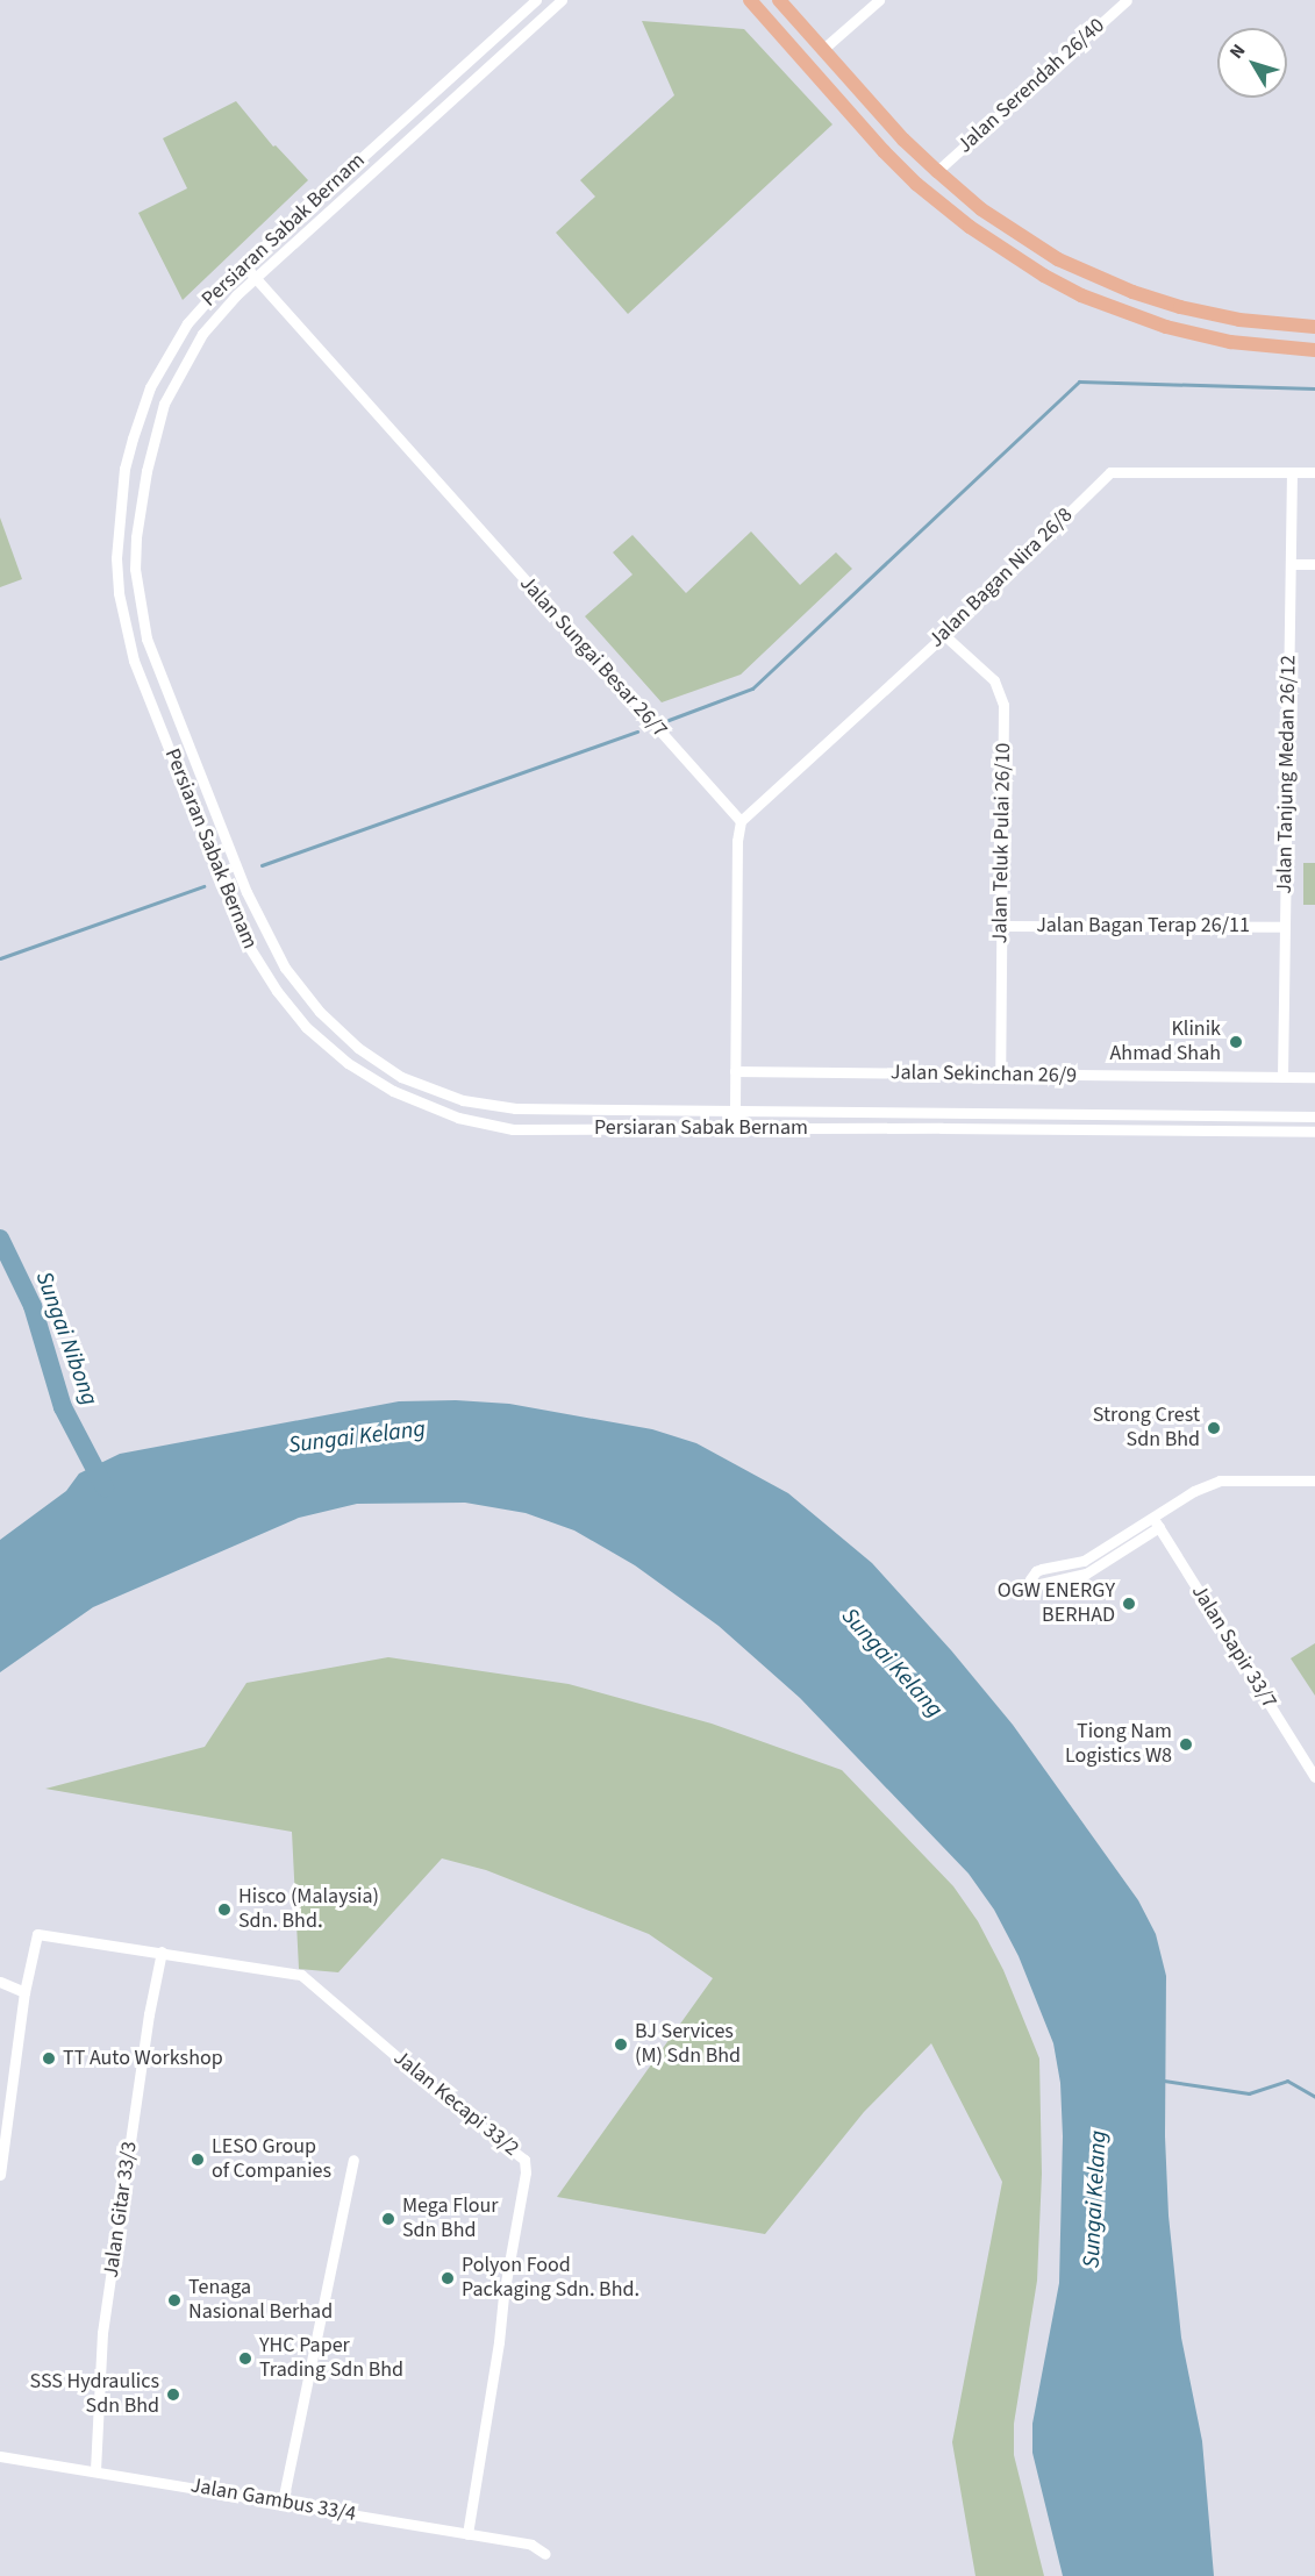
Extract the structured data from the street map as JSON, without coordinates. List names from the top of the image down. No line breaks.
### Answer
{"streets":{"street":["Jalan Serendah 26/40","Persiaran Sabak Bernam","Jalan Bagan Nira 26/8","Jalan Sungai Besar 26/7","Jalan Tanjung Medan 26/12","Jalan Teluk Pulai 26/10","Jalan Bagan Terap 26/11","Jalan Sekinchan 26/9","Jalan Sapir 33/7","Jalan Kecapi 33/2","Jalan Gitar 33/3","Jalan Gambus 33/4"]},"crossings":[["Persiaran Sabak Bernam","Jalan Sungai Besar 26/7"],["Jalan Bagan Nira 26/8","Jalan Sungai Besar 26/7"],["Jalan Bagan Nira 26/8","Jalan Tanjung Medan 26/12"],["Jalan Bagan Nira 26/8","Jalan Teluk Pulai 26/10"],["Jalan Tanjung Medan 26/12","Jalan Bagan Terap 26/11"],["Jalan Tanjung Medan 26/12","Jalan Sekinchan 26/9"],["Jalan Teluk Pulai 26/10","Jalan Bagan Terap 26/11"],["Jalan Teluk Pulai 26/10","Jalan Sekinchan 26/9"],["Jalan Kecapi 33/2","Jalan Gitar 33/3"],["Jalan Kecapi 33/2","Jalan Gambus 33/4"],["Jalan Gitar 33/3","Jalan Gambus 33/4"]],"water":["Sungai Nibong","Sungai Kelang"],"places":["Klinik Ahmad Shah","Strong Crest Sdn Bhd","OGW ENERGY BERHAD","Tiong Nam Logistics W8","Hisco (Malaysia) Sdn. Bhd.","BJ Services (M) Sdn Bhd","TT Auto Workshop","LESO Group of Companies","Mega Flour Sdn Bhd","Polyon Food Packaging Sdn. Bhd.","Tenaga Nasional Berhad","YHC Paper Trading Sdn Bhd","SSS Hydraulics Sdn Bhd"],"north":"top left"}
